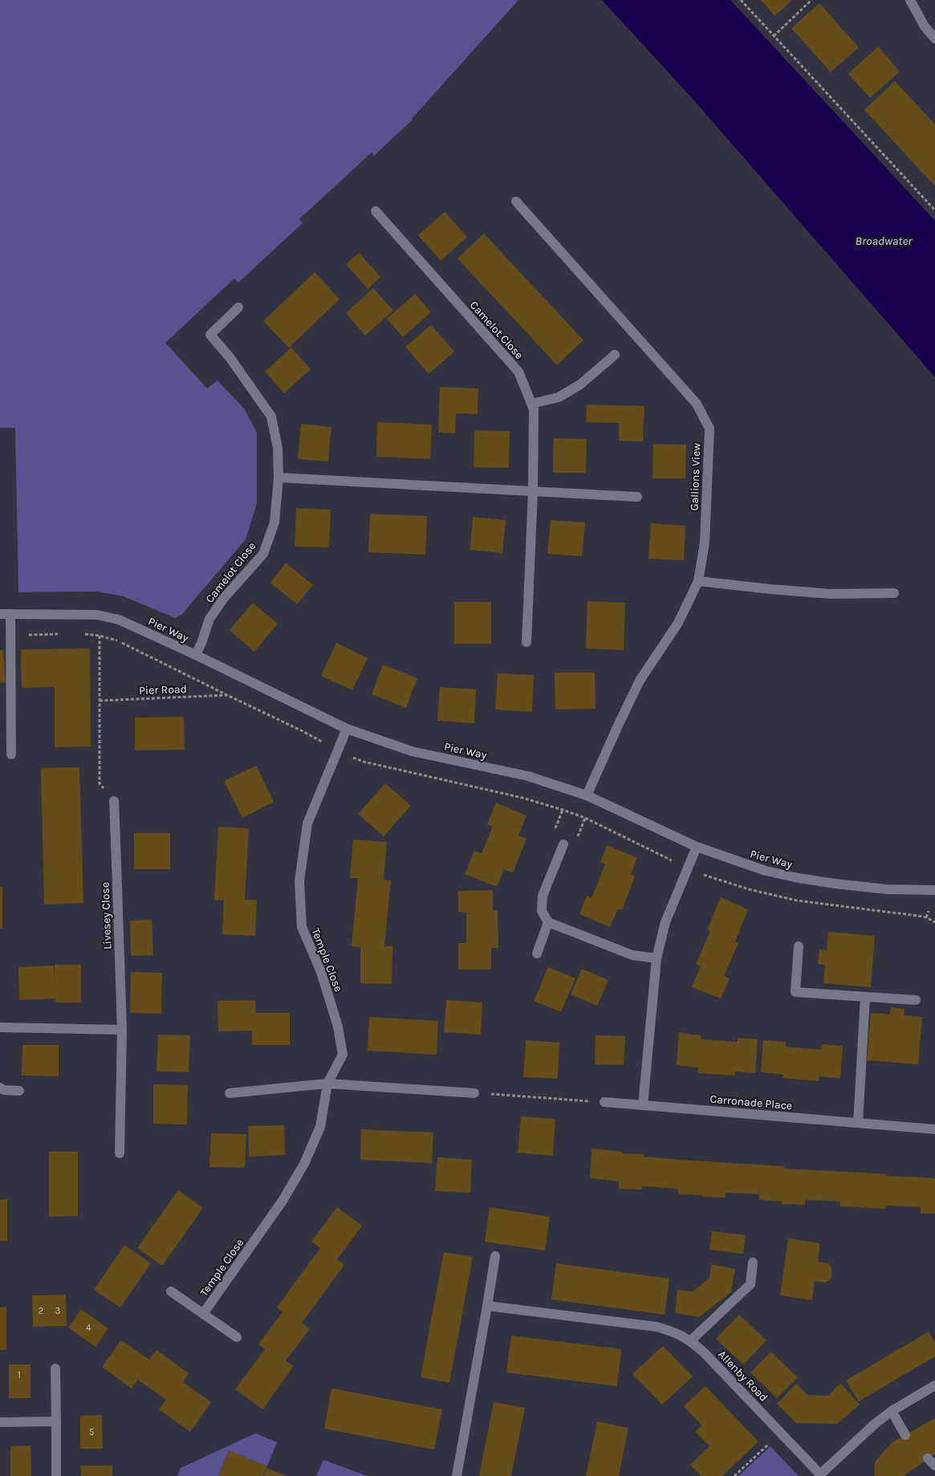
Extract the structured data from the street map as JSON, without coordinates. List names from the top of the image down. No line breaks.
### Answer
{"streets":{"street":["Camelot Close","Gallions View","Pier Way","Livesey Close","Temple Close","Carronade Place","Allenby Road"],"path":["Pier Road"]},"crossings":[["Camelot Close","Pier Way"],["Gallions View","Pier Way"],["Pier Way","Temple Close"]],"water":["Broadwater"],"house_numbers":["2","3","4","1","5"]}
